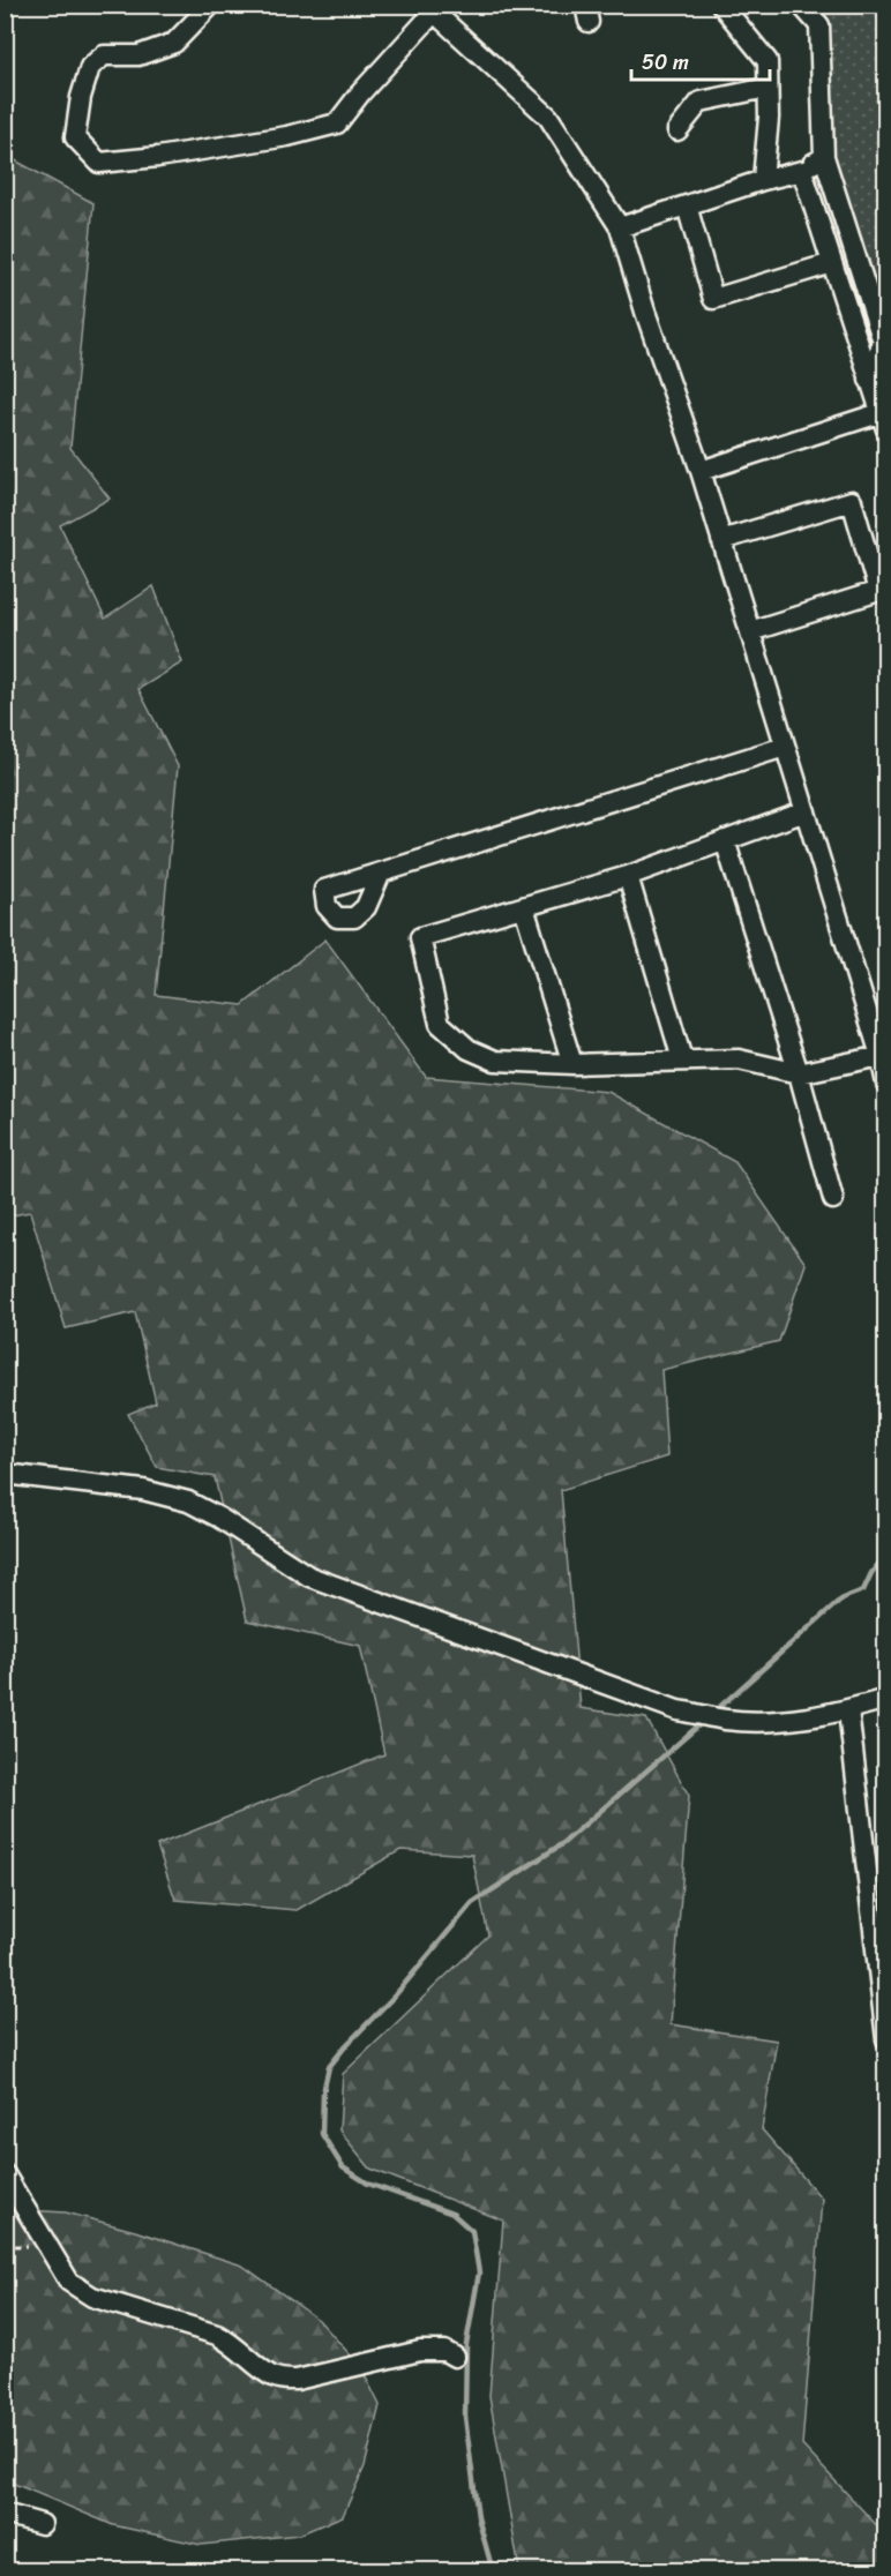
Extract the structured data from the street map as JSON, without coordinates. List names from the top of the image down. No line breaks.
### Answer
{"scale_bar":"50 m"}
